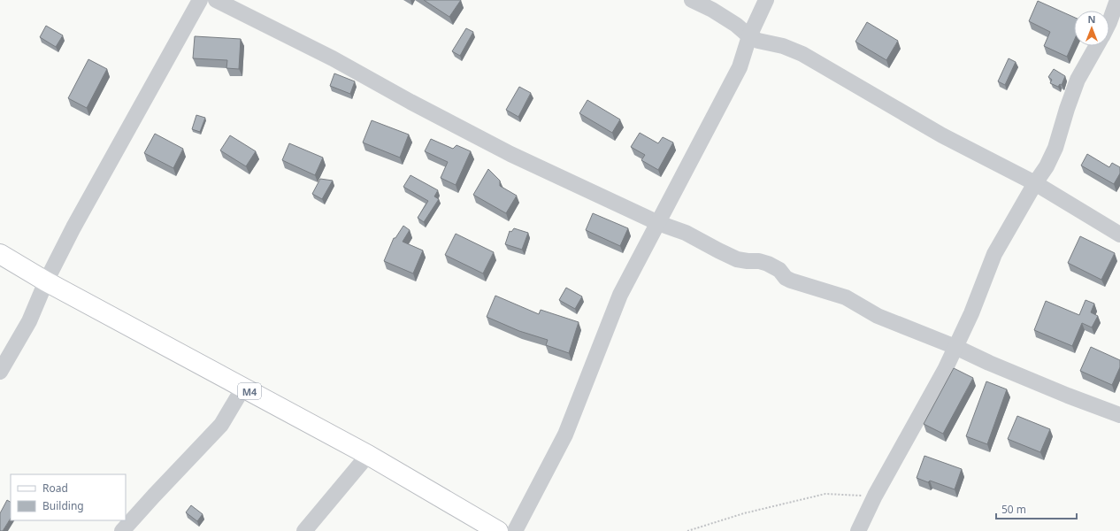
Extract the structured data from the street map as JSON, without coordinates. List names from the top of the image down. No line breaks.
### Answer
{"streets":{"main road":["M4"]},"legend":["Road","Building"],"scale_bar":"50 m","north":"top"}
